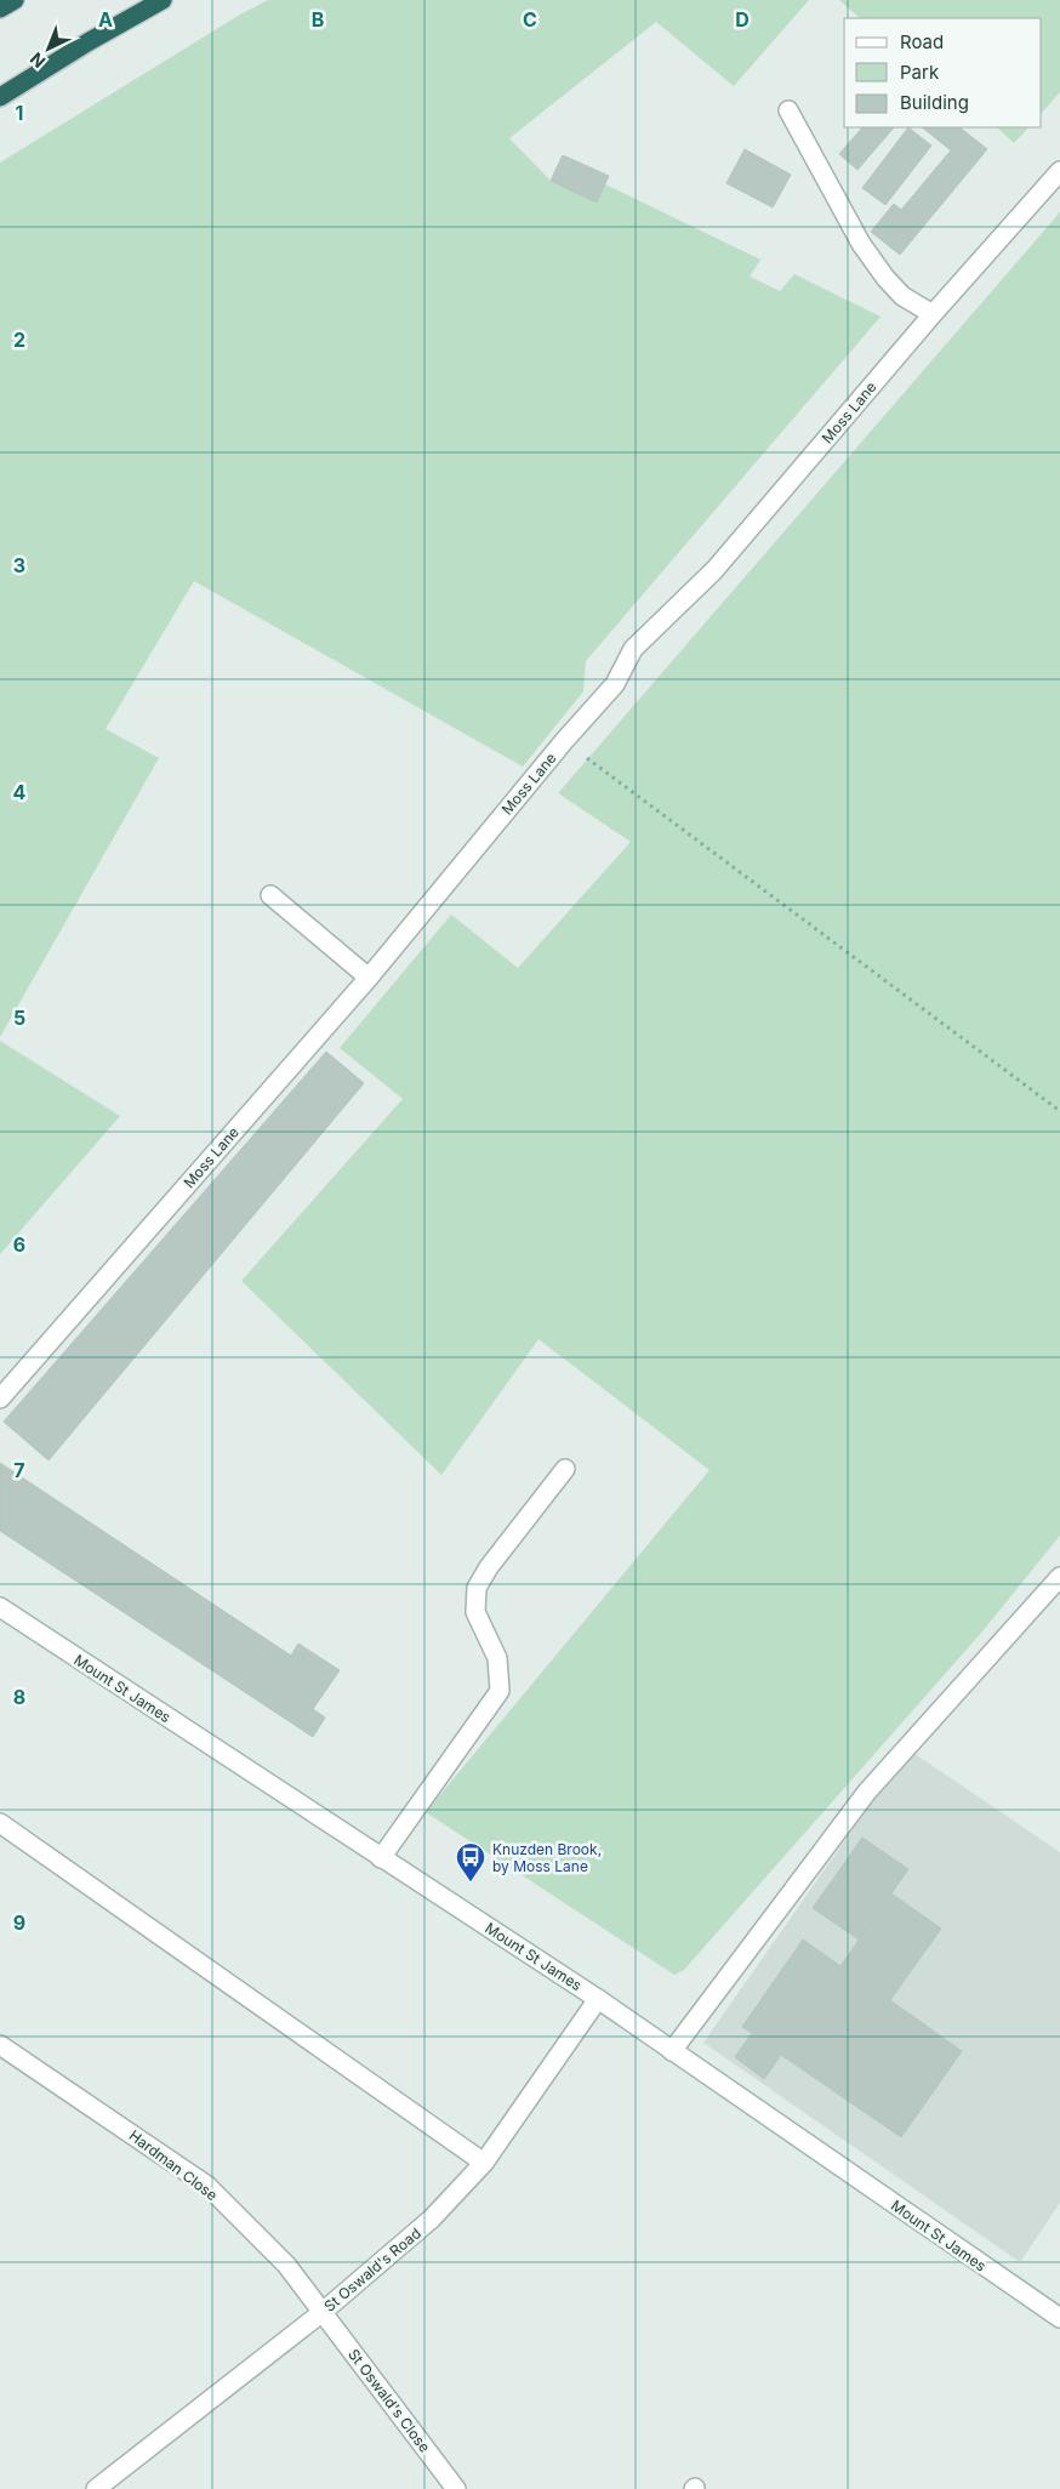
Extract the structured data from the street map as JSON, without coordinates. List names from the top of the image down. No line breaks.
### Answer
{"streets":{"street":["Moss Lane","Mount St James","Hardman Close","St Oswald's Road","St Oswald's Close"]},"crossings":[["Mount St James","St Oswald's Road"],["Hardman Close","St Oswald's Road"],["Hardman Close","St Oswald's Close"],["St Oswald's Road","St Oswald's Close"]],"places":{"bus stop":["Knuzden Brook, by Moss Lane"]},"legend":["Road","Park","Building"],"north":"bottom left","grid":{"columns":["A","B","C","D"],"rows":["1","2","3","4","5","6","7","8","9"]}}
